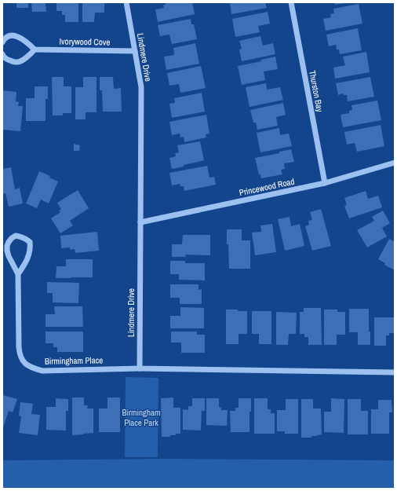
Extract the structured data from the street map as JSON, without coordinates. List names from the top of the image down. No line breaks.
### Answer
{"streets":{"street":["Ivorywood Cove","Lindmere Drive","Thurston Bay","Princewood Road","Birmingham Place"]},"crossings":[["Ivorywood Cove","Lindmere Drive"],["Lindmere Drive","Princewood Road"],["Lindmere Drive","Birmingham Place"],["Thurston Bay","Princewood Road"]],"parks":["Birmingham Place Park"]}
